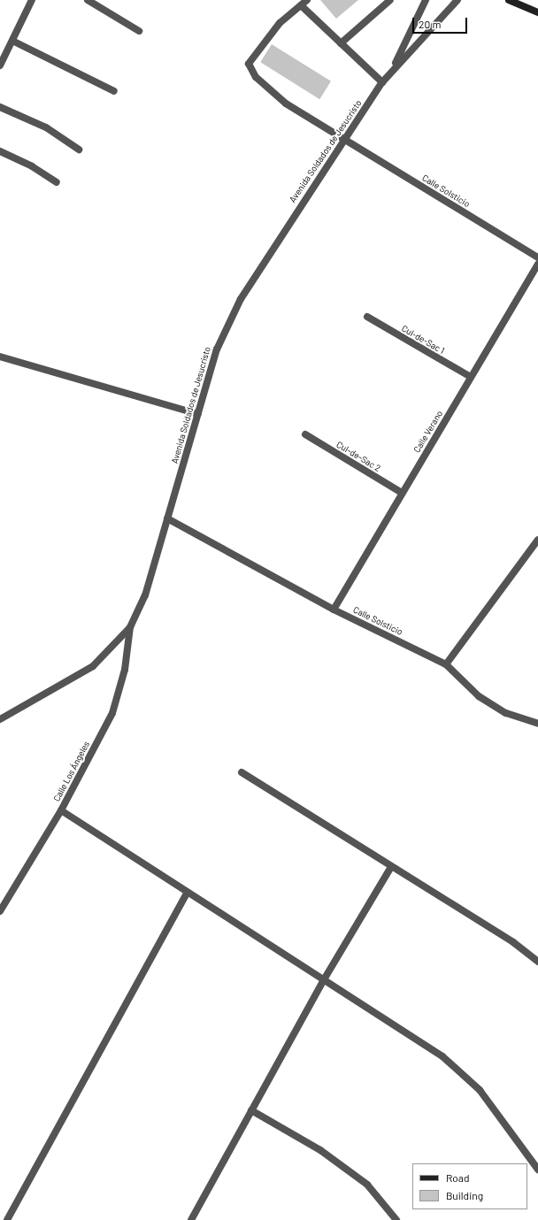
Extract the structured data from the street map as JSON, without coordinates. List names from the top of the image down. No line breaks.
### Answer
{"streets":{"street":["Avenida Soldados de Jesucristo","Calle Solsticio","Cul-de-Sac 1","Calle Verano","Cul-de-Sac 2","Calle Los Ángeles"]},"crossings":[["Avenida Soldados de Jesucristo","Calle Solsticio"],["Avenida Soldados de Jesucristo","Calle Los Ángeles"],["Calle Solsticio","Calle Verano"],["Cul-de-Sac 1","Calle Verano"],["Calle Verano","Cul-de-Sac 2"]],"legend":["Road","Building"],"scale_bar":"20 m"}
